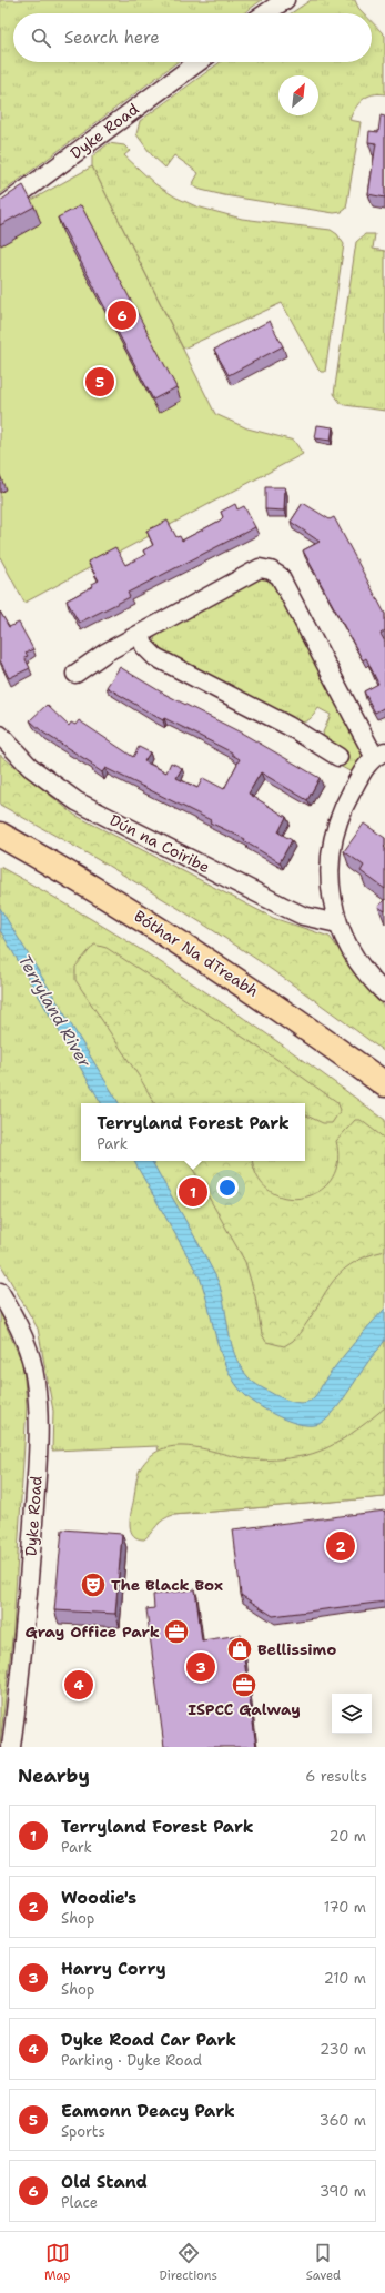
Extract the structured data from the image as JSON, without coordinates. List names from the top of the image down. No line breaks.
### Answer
{"streets":{"highway":["Bóthar Na dTreabh"],"street":["Dyke Road","Dún na Coiribe"]},"water":["Terryland River"],"places":{"theatre":["The Black Box"],"office":["Gray Office Park","ISPCC Galway"],"shop":["Bellissimo"]},"north":"top right","page":{"search":"Search here","pins":["6","5","1","2","3","4"],"popup":["Terryland Forest Park","Park"],"heading":["Nearby","6 results"],"list":[{"mark":"1","name":"Terryland Forest Park","note":"Park","value":"20 m"},{"mark":"2","name":"Woodie's","note":"Shop","value":"170 m"},{"mark":"3","name":"Harry Corry","note":"Shop","value":"210 m"},{"mark":"4","name":"Dyke Road Car Park","note":"Parking · Dyke Road","value":"230 m"},{"mark":"5","name":"Eamonn Deacy Park","note":"Sports","value":"360 m"},{"mark":"6","name":"Old Stand","note":"Place","value":"390 m"}],"nav":["Map","Directions","Saved"]}}
